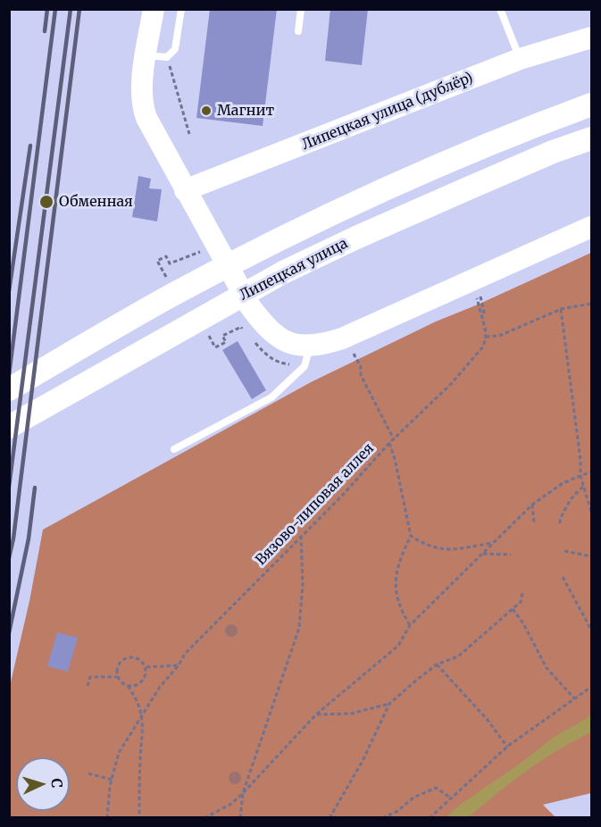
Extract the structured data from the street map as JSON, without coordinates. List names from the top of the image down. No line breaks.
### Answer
{"streets":{"main road":["Липецкая улица"],"street":["Липецкая улица (дублёр)"],"path":["Вязово-липовая аллея"]},"places":["Магнит","Обменная"],"north":"right"}
